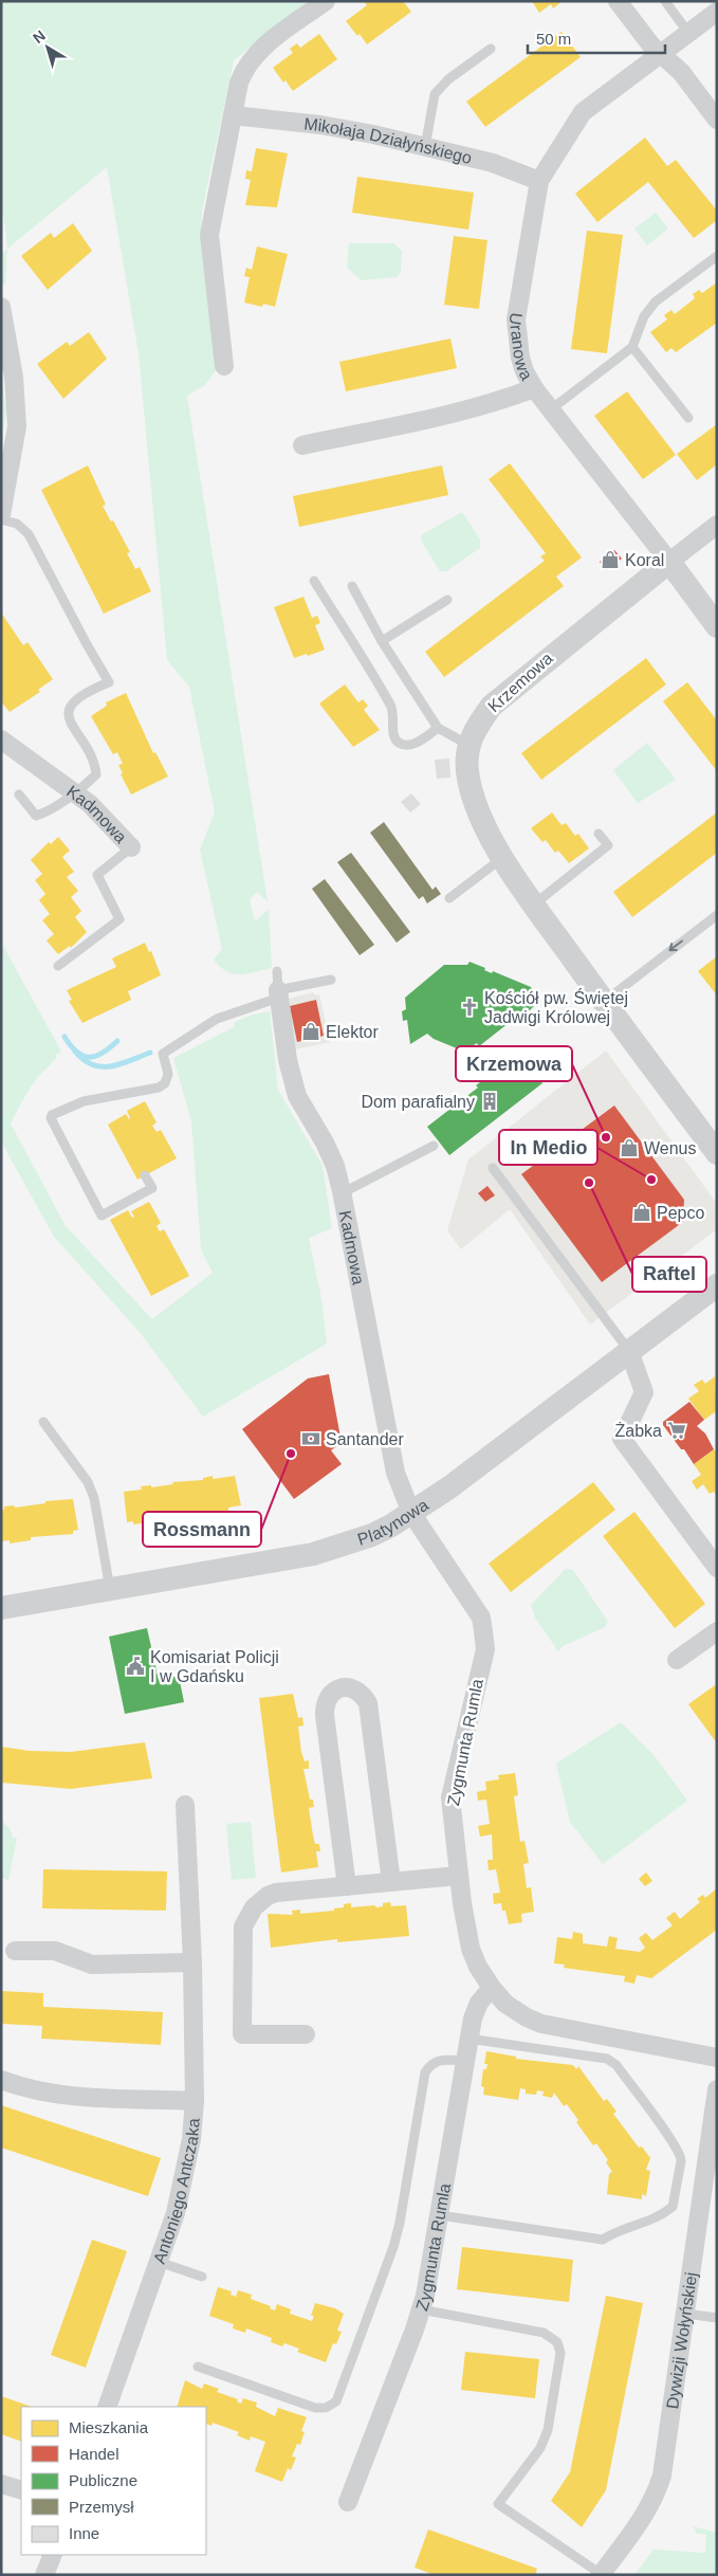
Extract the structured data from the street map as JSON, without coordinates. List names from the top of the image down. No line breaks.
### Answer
{"streets":{"street":["Mikołaja Działyńskiego","Uranowa","Krzemowa","Kadmowa","Platynowa","Zygmunta Rumla","Antoniego Antczaka","Dywizji Wołyńskiej"]},"crossings":[["Mikołaja Działyńskiego","Uranowa"],["Uranowa","Krzemowa"],["Kadmowa","Platynowa"],["Kadmowa","Zygmunta Rumla"],["Platynowa","Zygmunta Rumla"]],"places":{"shop":["Koral","Elektor","Wenus","Pepco"],"church":["Kościół pw. Świętej Jadwigi Królowej"],"building":["Dom parafialny"],"other":["Krzemowa","In Medio","Raftel","Rossmann"],"supermarket":["Żabka"],"bank":["Santander"],"public building":["Komisariat Policji I w Gdańsku"]},"legend":["Mieszkania","Handel","Publiczne","Przemysł","Inne"],"scale_bar":"50 m","north":"top left"}
